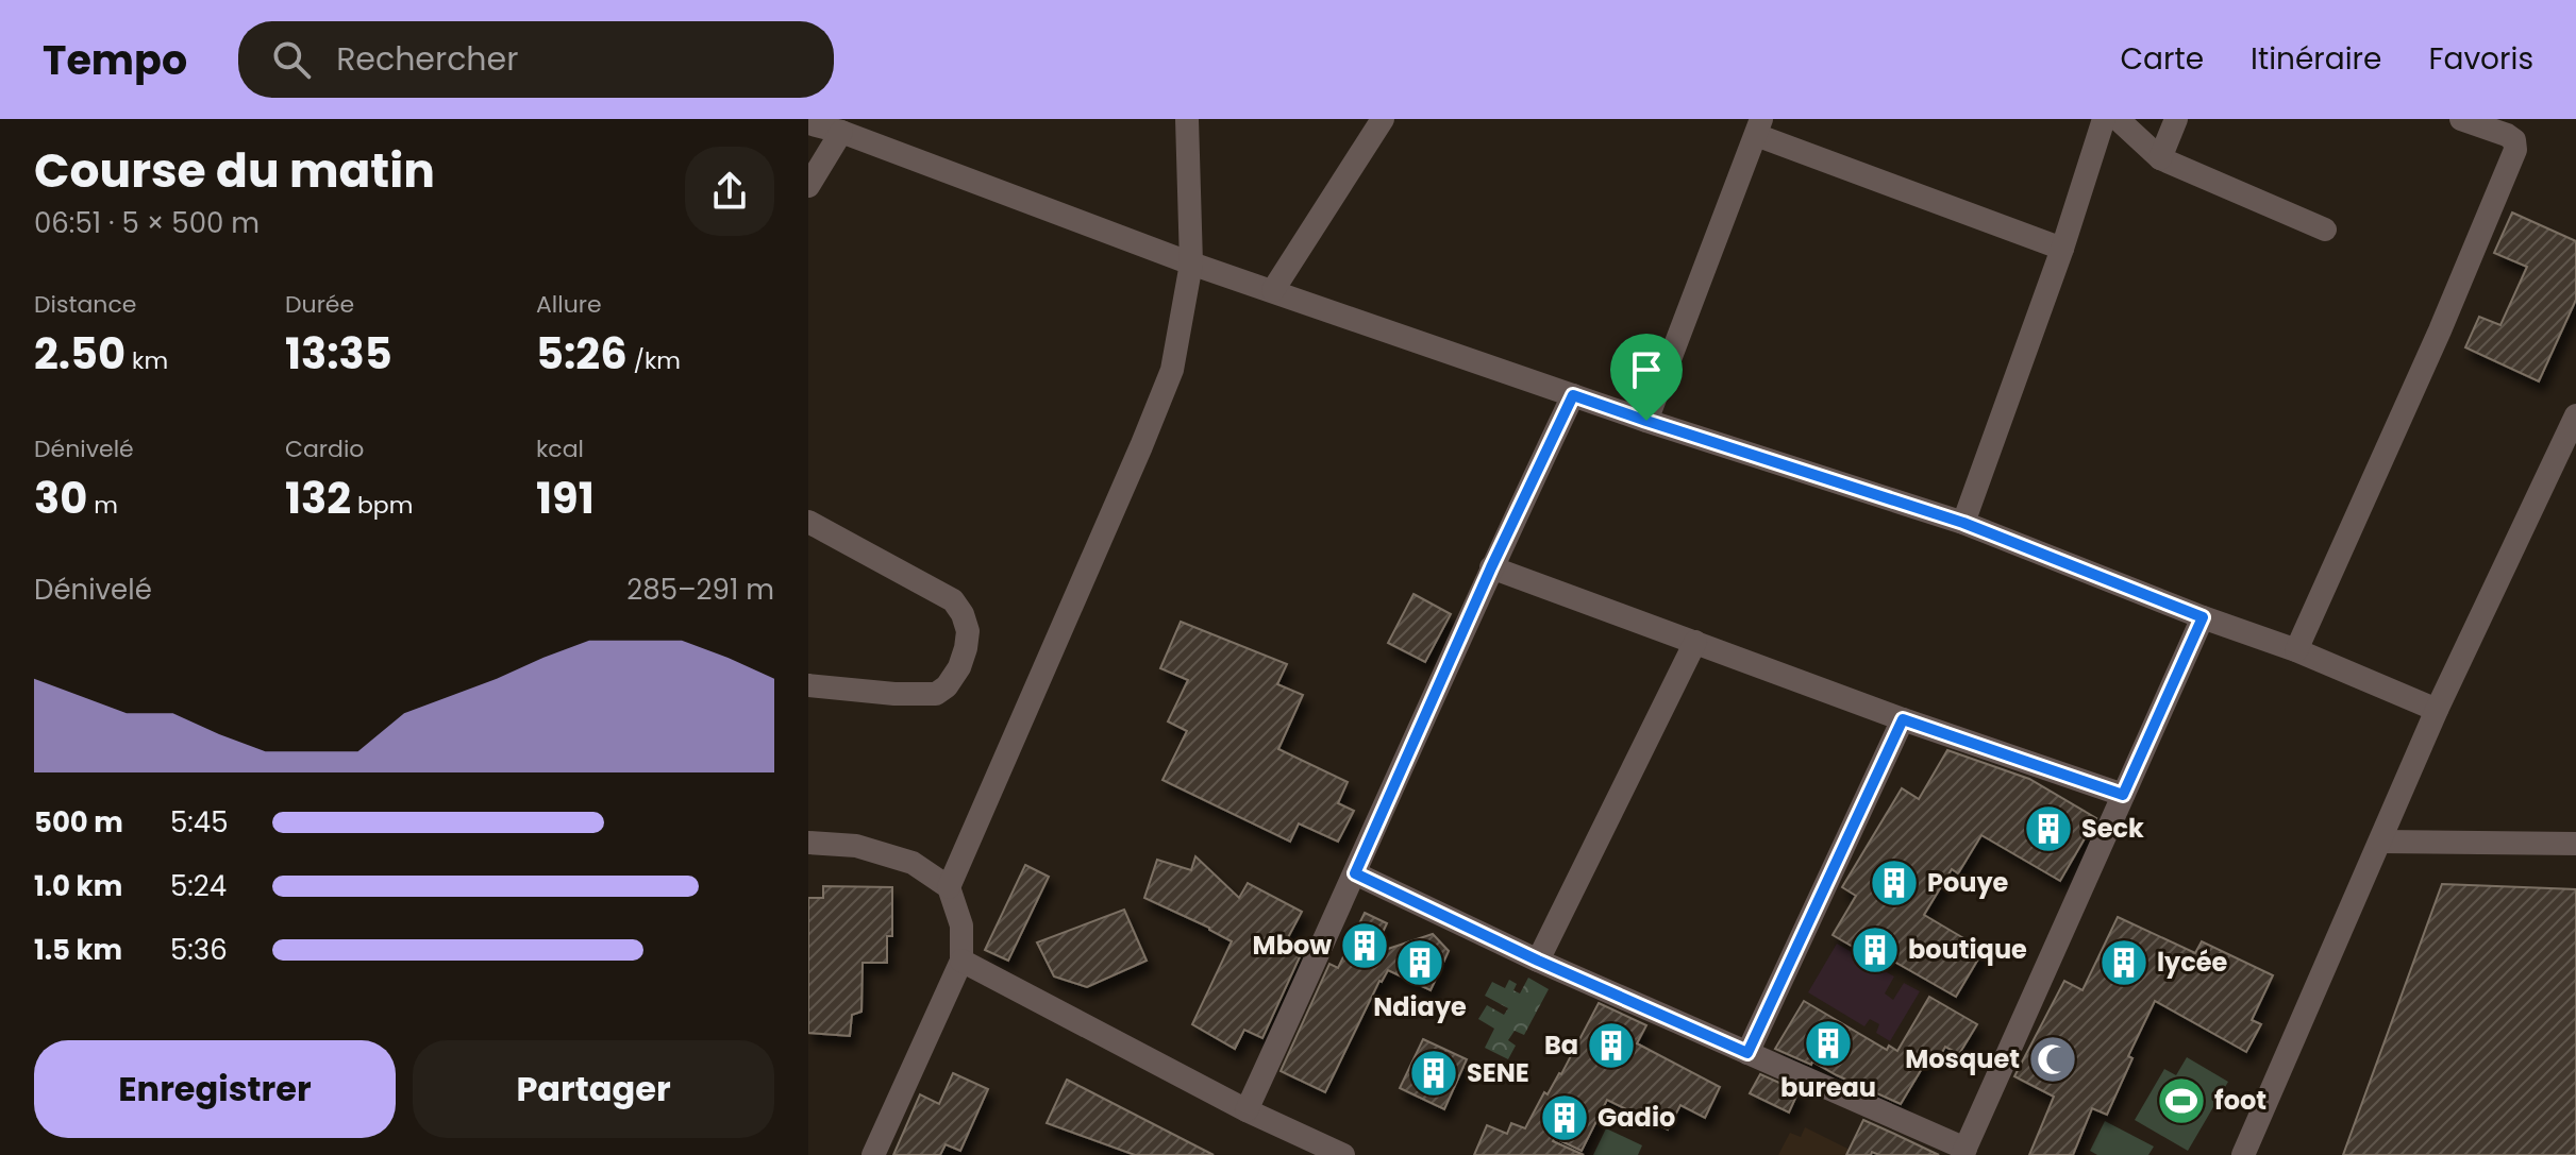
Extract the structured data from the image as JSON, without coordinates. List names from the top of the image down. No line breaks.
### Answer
{"places":{"building":["Seck","Pouye","Mbow","boutique","Ndiaye","lycée","bureau","Ba","SENE","Gadio"],"mosque":["Mosquet"],"sports":["foot"]},"page":{"header":"Tempo","search":"Rechercher","nav":["Carte","Itinéraire","Favoris"],"heading":["Course du matin","06:51 · 5 × 500 m"],"stats":[["Distance","2.50 km"],["Durée","13:35"],["Allure","5:26 /km"],["Dénivelé","30 m"],["Cardio","132 bpm"],["kcal","191"]],"chart":["Dénivelé","285–291 m"],"list":[{"name":"500 m","note":"5:45"},{"name":"1.0 km","note":"5:24"},{"name":"1.5 km","note":"5:36"}],"buttons":["Enregistrer","Partager"]}}
